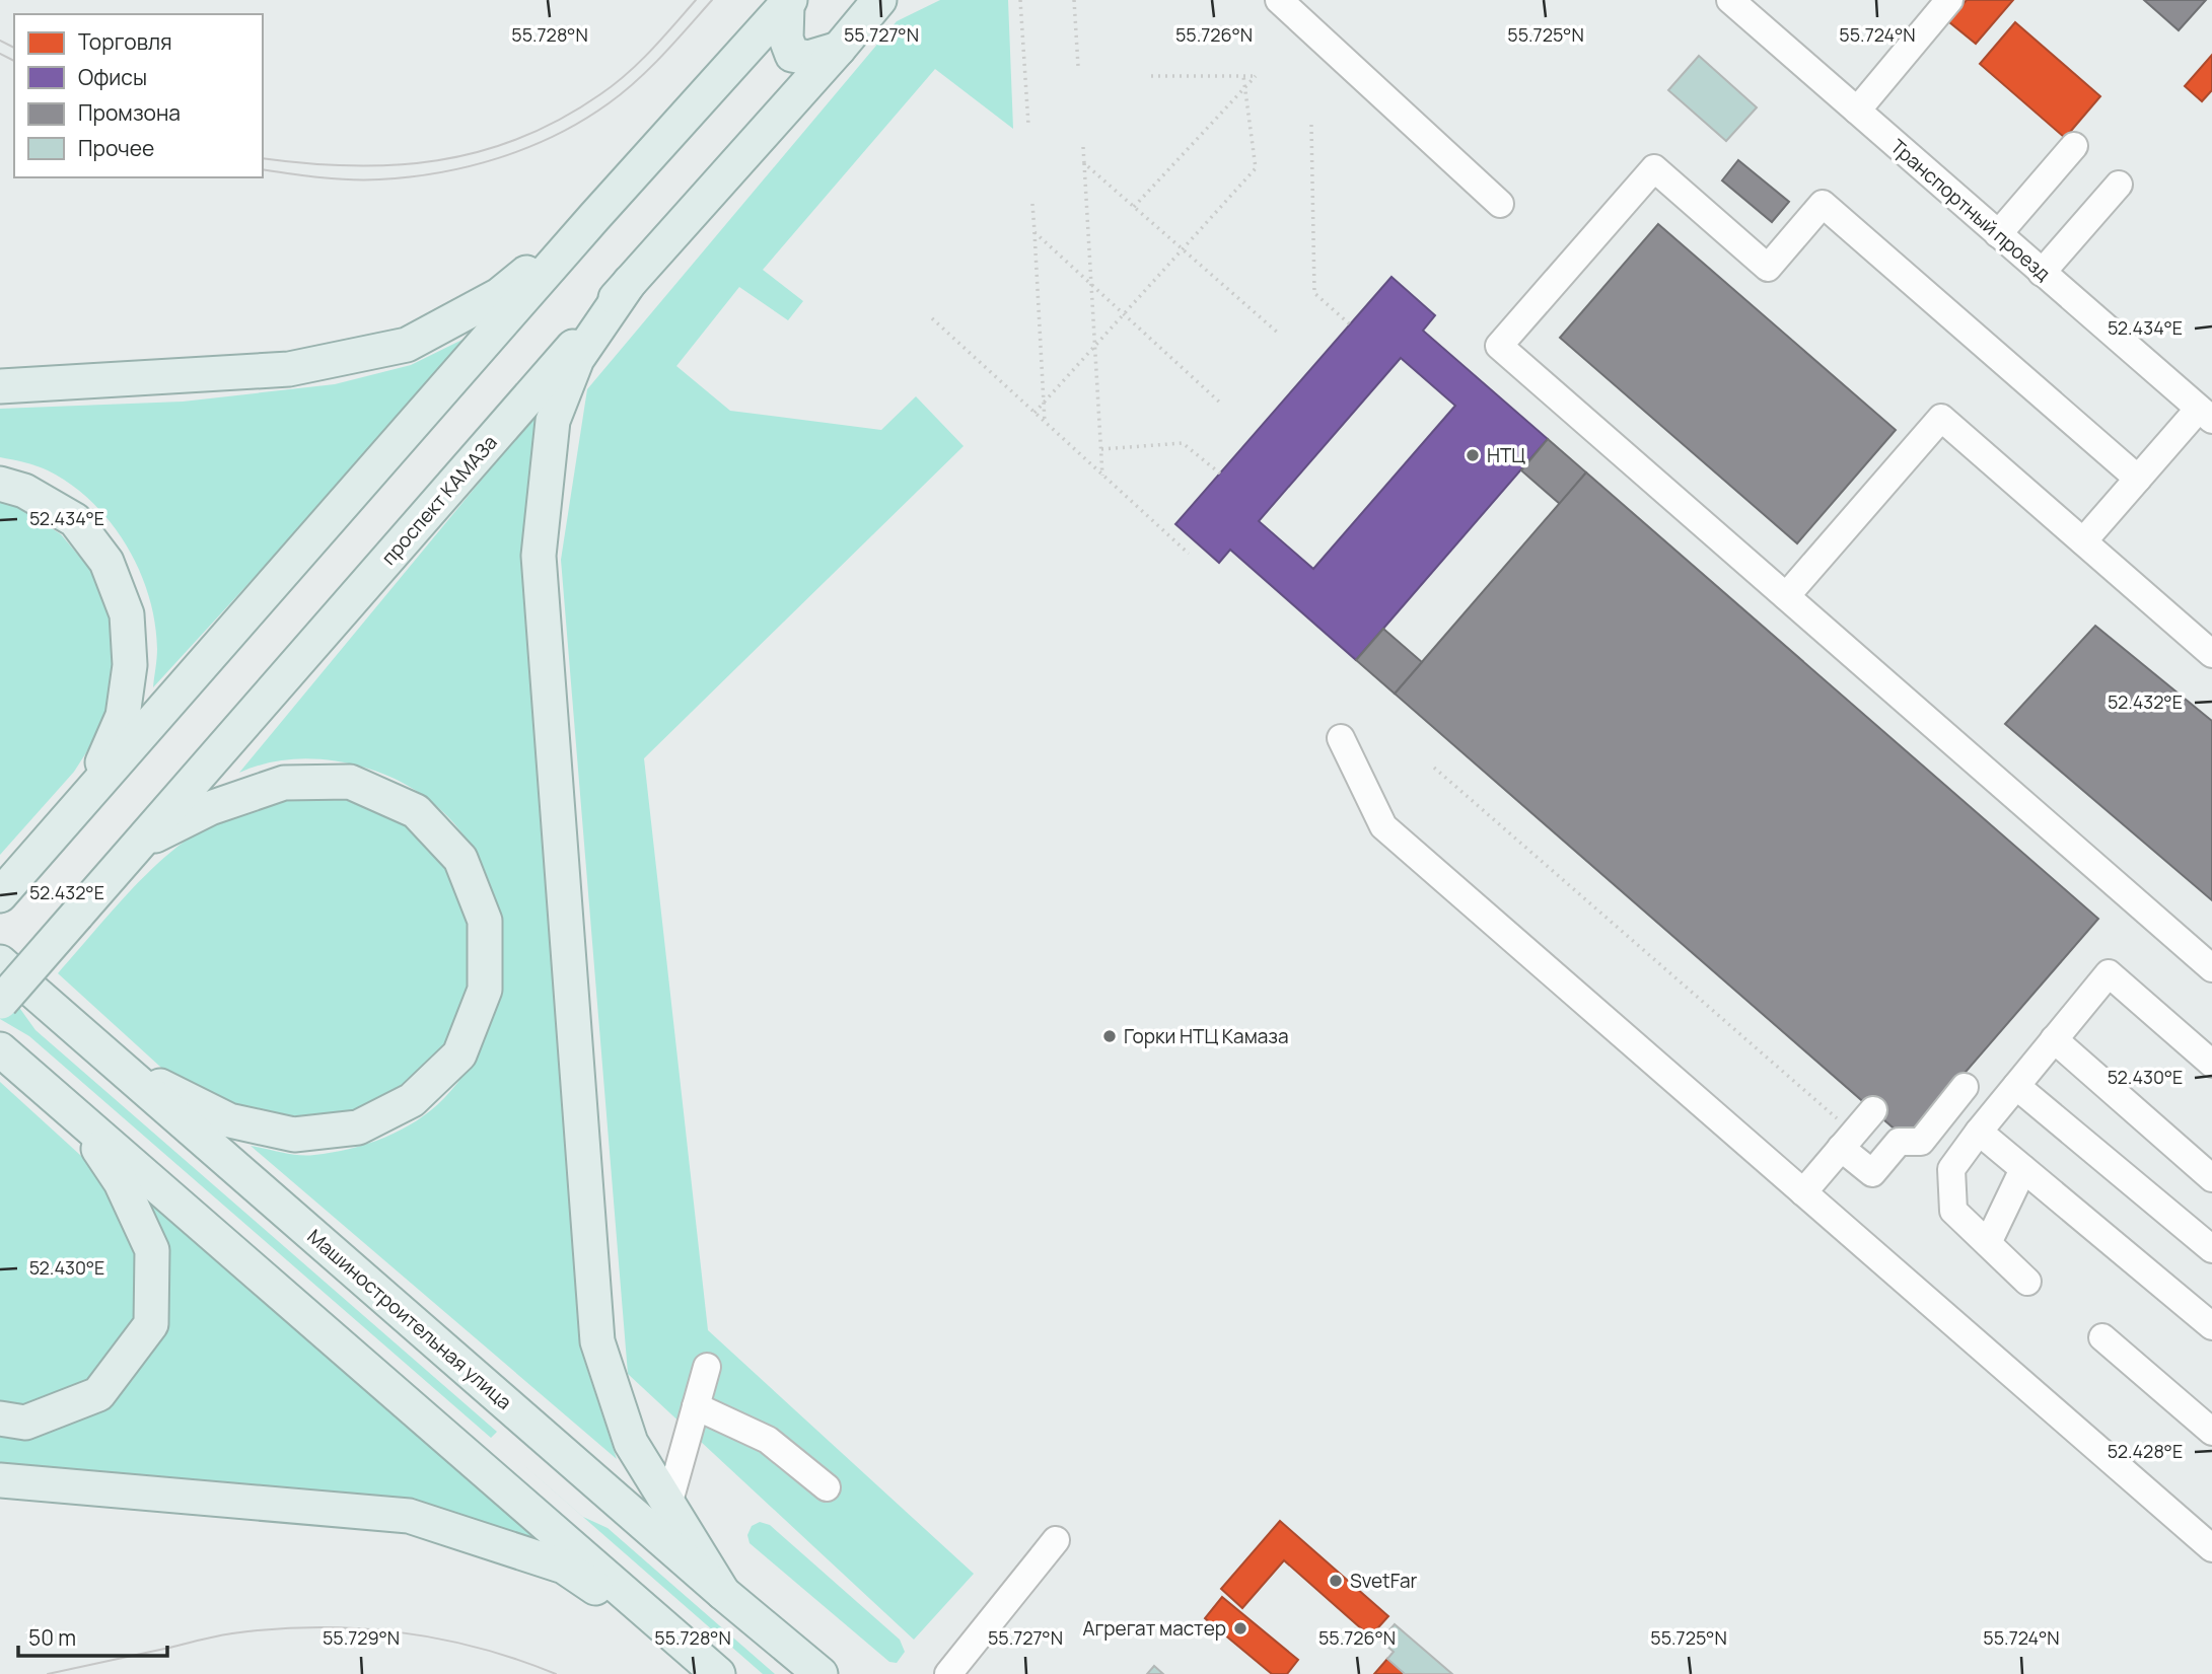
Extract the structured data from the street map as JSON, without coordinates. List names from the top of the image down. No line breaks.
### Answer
{"streets":{"main road":["проспект КАМАЗа","Машиностроительная улица"],"street":["Транспортный проезд"]},"places":["НТЦ","Горки НТЦ Камаза","SvetFar","Агрегат мастер"],"legend":["Торговля","Офисы","Промзона","Прочее"],"scale_bar":"50 m","coordinates":["55.728°N","55.727°N","55.726°N","55.725°N","55.724°N","52.434°E","52.432°E","52.430°E","52.428°E","55.729°N"]}
